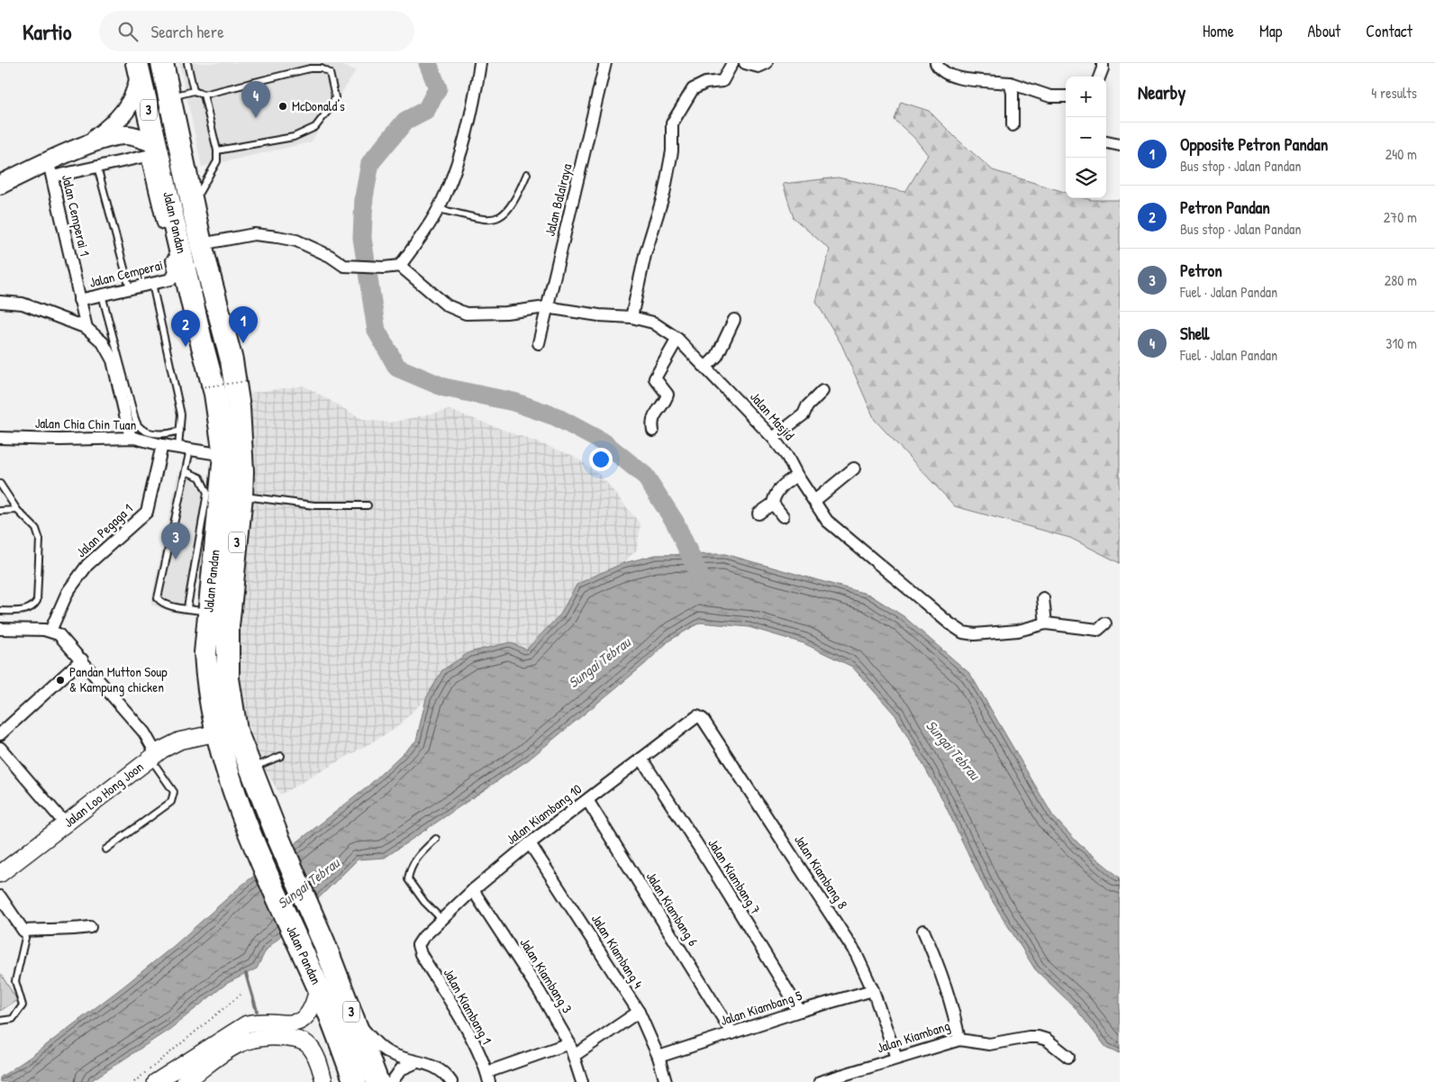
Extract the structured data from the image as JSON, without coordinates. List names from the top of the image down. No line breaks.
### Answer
{"streets":{"highway":["3","Jalan Pandan"],"street":["Jalan Balairaya","Jalan Cemperai 1","Jalan Cemperai","Jalan Masjid","Jalan Chia Chin Tuan","Jalan Pegaga 1","Jalan Loo Hong Joon","Jalan Kiambang 10","Jalan Kiambang 8","Jalan Kiambang 7","Jalan Kiambang 6","Jalan Kiambang 4","Jalan Kiambang 3","Jalan Kiambang 1","Jalan Kiambang 5","Jalan Kiambang"]},"crossings":[["Jalan Balairaya","Jalan Masjid"],["Jalan Cemperai 1","Jalan Cemperai"],["Jalan Pandan","Jalan Cemperai"],["Jalan Pandan","Jalan Chia Chin Tuan"],["Jalan Pandan","Jalan Loo Hong Joon"],["Jalan Chia Chin Tuan","Jalan Pegaga 1"],["Jalan Kiambang 10","Jalan Kiambang 8"],["Jalan Kiambang 10","Jalan Kiambang 7"],["Jalan Kiambang 10","Jalan Kiambang 6"],["Jalan Kiambang 10","Jalan Kiambang 4"],["Jalan Kiambang 10","Jalan Kiambang 3"],["Jalan Kiambang 10","Jalan Kiambang 1"],["Jalan Kiambang 8","Jalan Kiambang 5"],["Jalan Kiambang 8","Jalan Kiambang"],["Jalan Kiambang 7","Jalan Kiambang 5"],["Jalan Kiambang 6","Jalan Kiambang 5"],["Jalan Kiambang 4","Jalan Kiambang 5"]],"water":["Sungai Tebrau"],"places":["McDonald's","Pandan Mutton Soup & Kampung chicken"],"page":{"header":"Kartio","search":"Search here","nav":["Home","Map","About","Contact"],"heading":["Nearby","4 results"],"map_buttons":["+","−"],"pins":["4","1","2","3"],"list":[{"mark":"1","name":"Opposite Petron Pandan","note":"Bus stop · Jalan Pandan","value":"240 m"},{"mark":"2","name":"Petron Pandan","note":"Bus stop · Jalan Pandan","value":"270 m"},{"mark":"3","name":"Petron","note":"Fuel · Jalan Pandan","value":"280 m"},{"mark":"4","name":"Shell","note":"Fuel · Jalan Pandan","value":"310 m"}]}}
